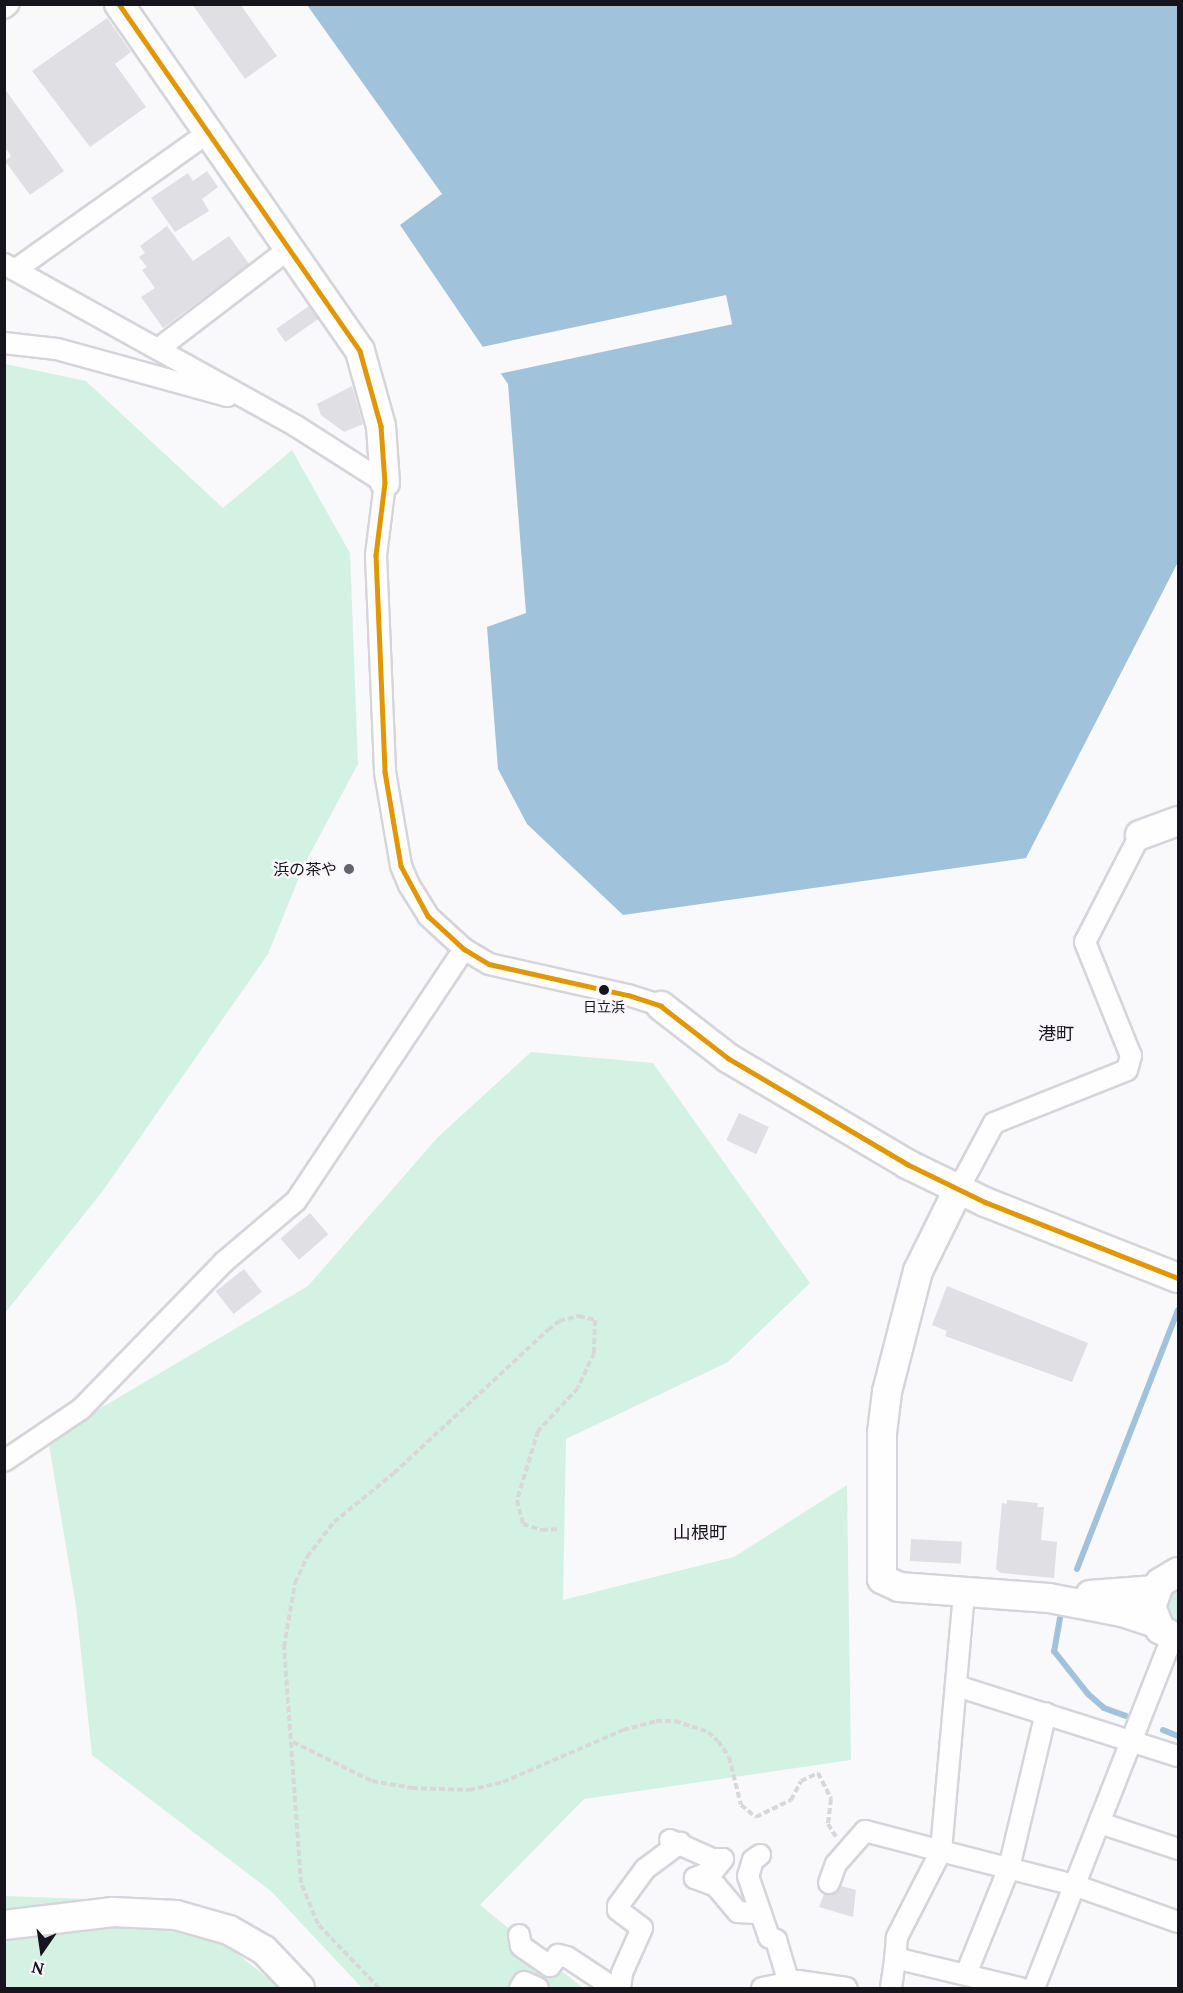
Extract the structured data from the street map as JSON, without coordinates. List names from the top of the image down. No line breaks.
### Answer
{"districts":["港町","山根町"],"places":["浜の茶や","日立浜"],"north":"bottom"}
